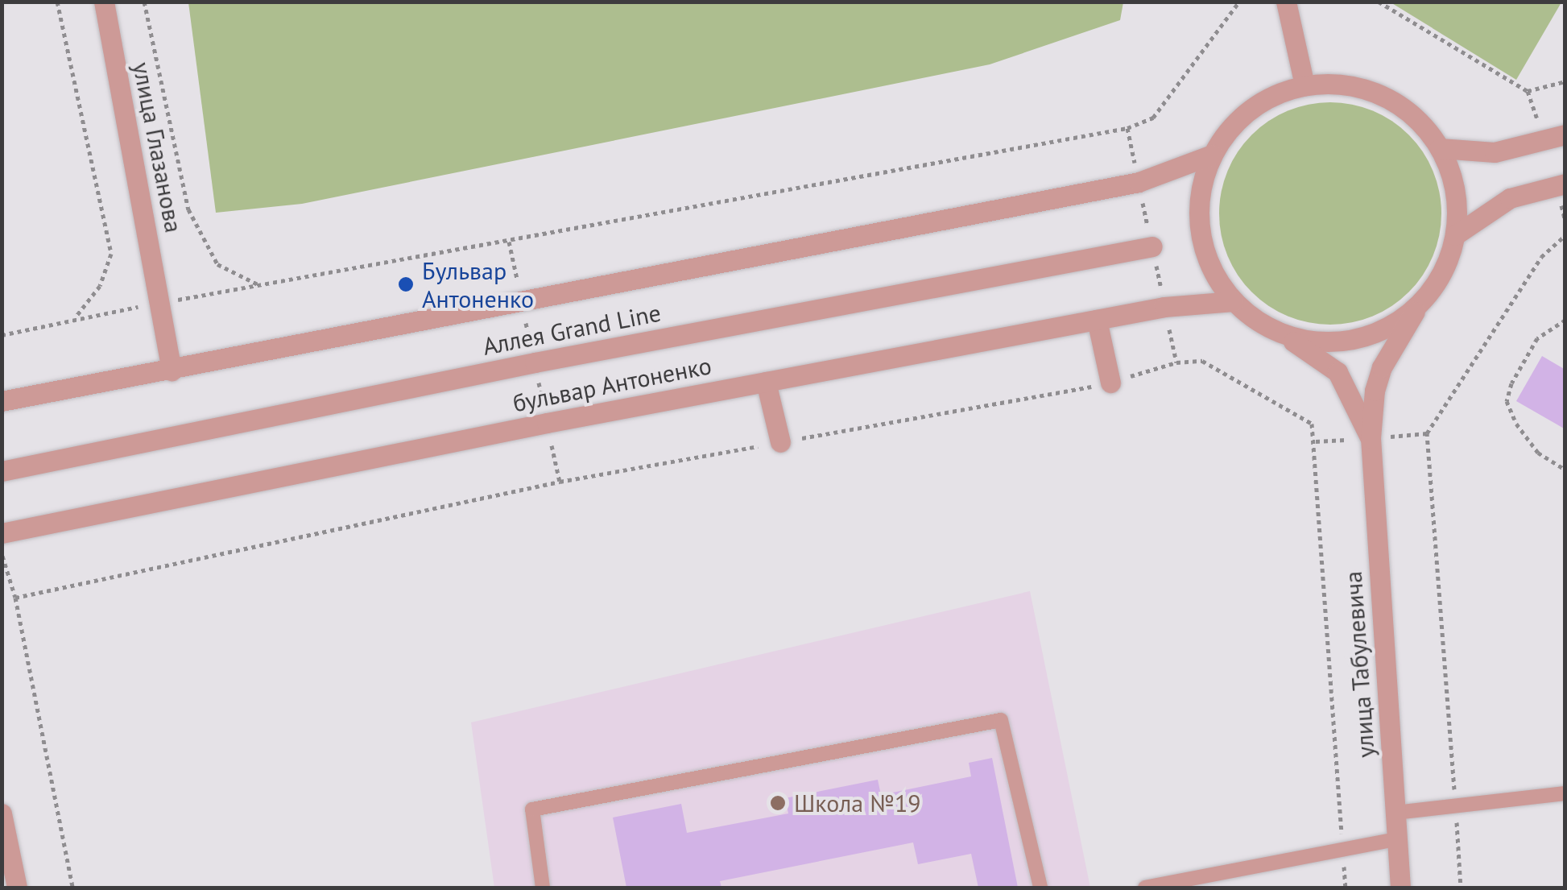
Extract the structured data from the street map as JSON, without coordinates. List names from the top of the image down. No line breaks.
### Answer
{"streets":{"street":["улица Глазанова","Аллея Grand Line","бульвар Антоненко","улица Табулевича"]},"crossings":[["бульвар Антоненко","улица Табулевича"]],"places":["Бульвар Антоненко","Школа №19"]}
